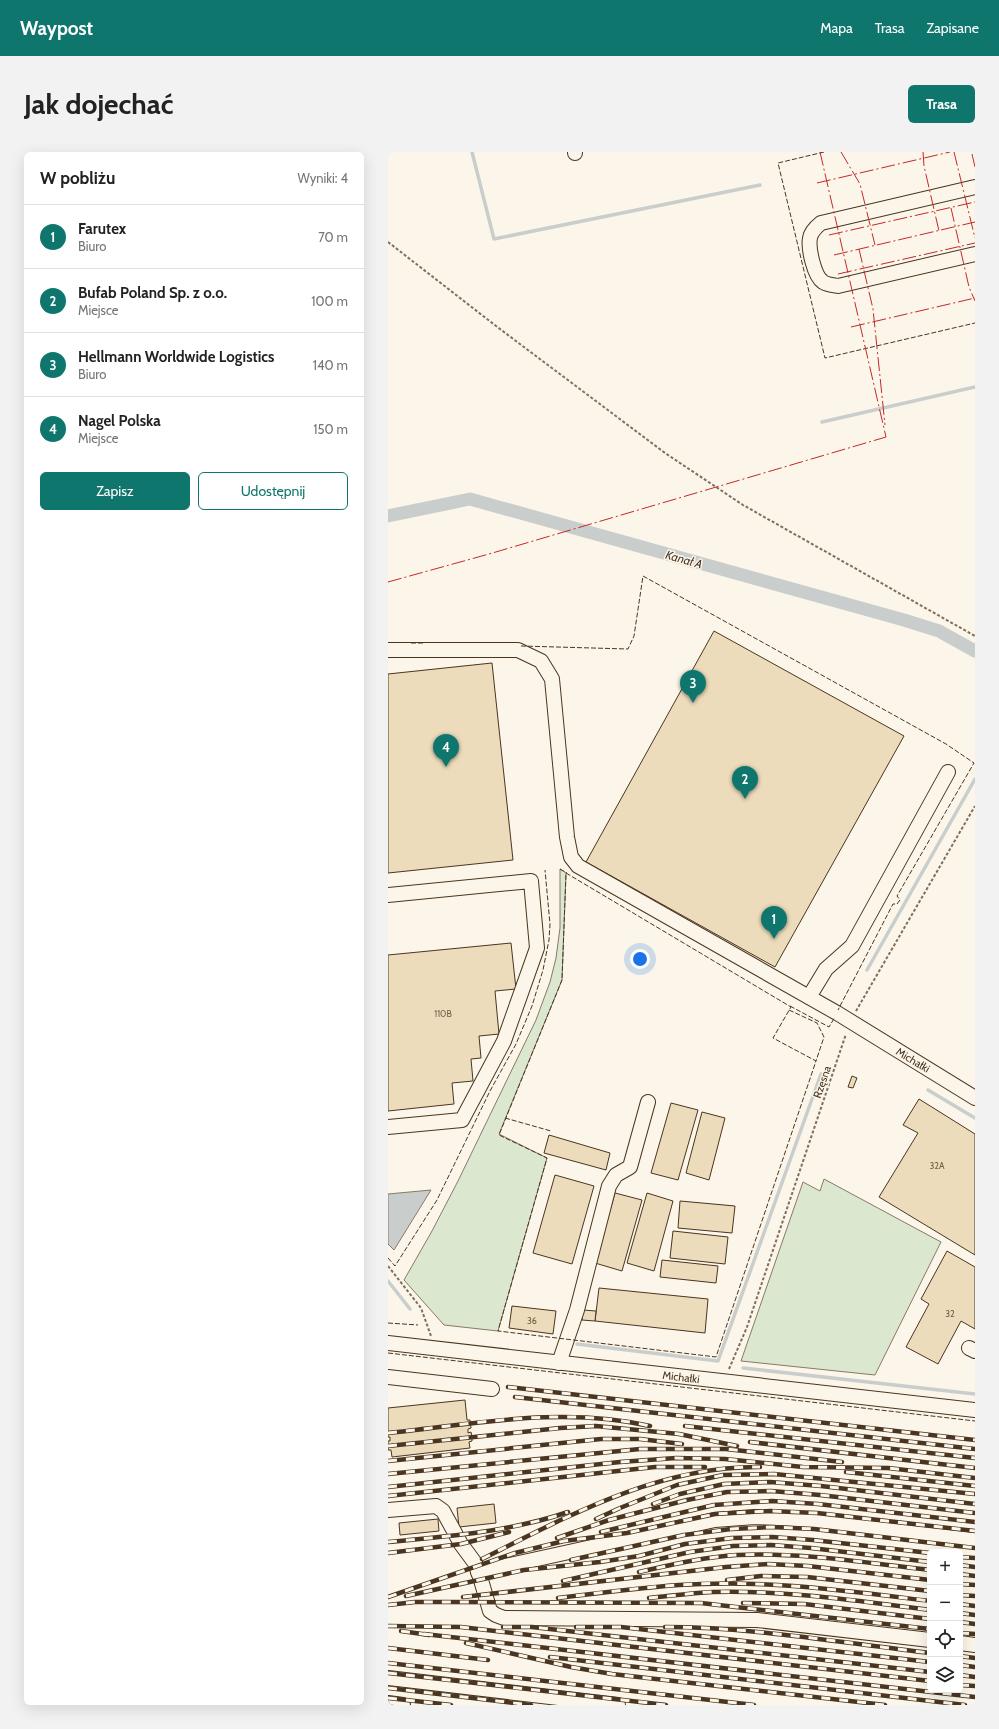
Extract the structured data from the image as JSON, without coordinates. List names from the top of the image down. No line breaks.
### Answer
{"streets":{"street":["Michałki"],"path":["Rzęsna"]},"crossings":[["Michałki","Rzęsna"]],"water":["Kanał A"],"house_numbers":["110B","32A","32","36"],"page":{"header":"Waypost","nav":["Mapa","Trasa","Zapisane"],"buttons":["Trasa",["Zapisz","Udostępnij"]],"title":"Jak dojechać","heading":["W pobliżu","Wyniki: 4"],"list":[{"mark":"1","name":"Farutex","note":"Biuro","value":"70 m"},{"mark":"2","name":"Bufab Poland Sp. z o.o.","note":"Miejsce","value":"100 m"},{"mark":"3","name":"Hellmann Worldwide Logistics","note":"Biuro","value":"140 m"},{"mark":"4","name":"Nagel Polska","note":"Miejsce","value":"150 m"}],"pins":["3","4","2","1"],"map_buttons":["+","−"]}}
